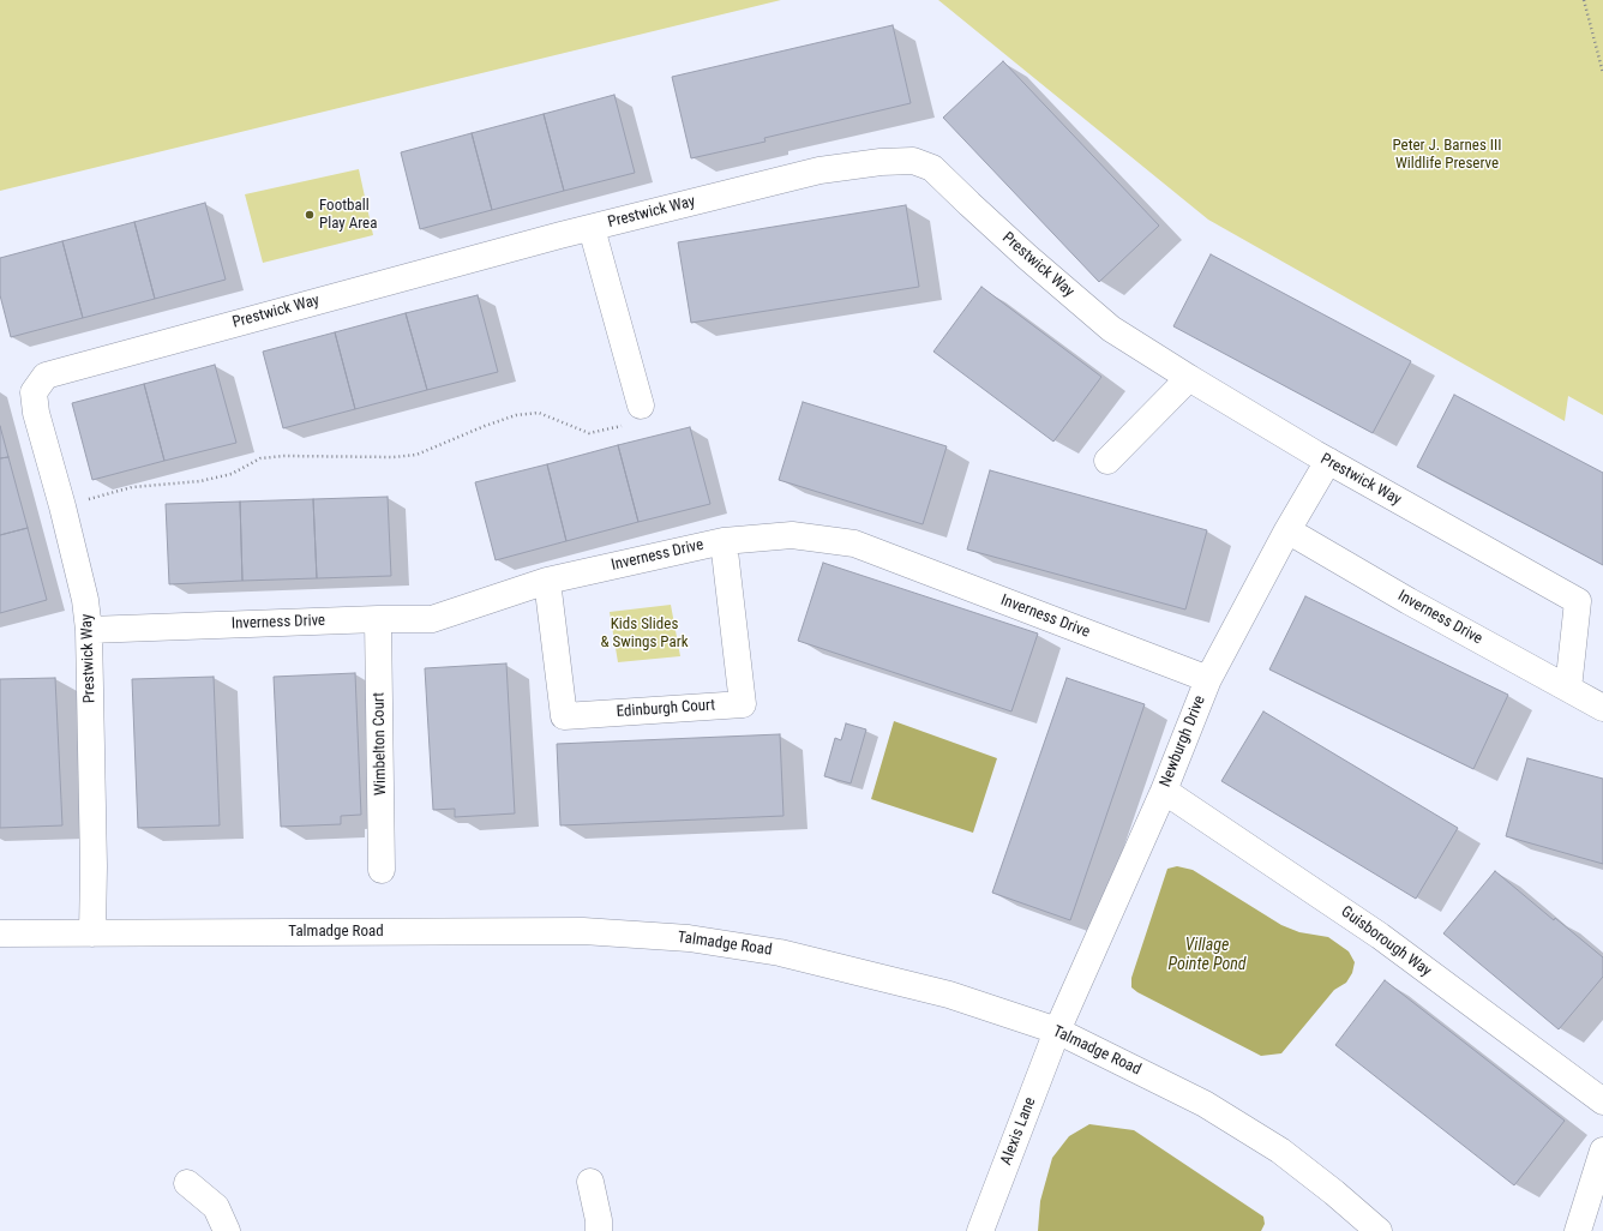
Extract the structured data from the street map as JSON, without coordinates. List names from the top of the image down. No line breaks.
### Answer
{"streets":{"street":["Prestwick Way","Inverness Drive","Edinburgh Court","Newburgh Drive","Wimbelton Court","Talmadge Road","Guisborough Way","Alexis Lane"]},"crossings":[["Prestwick Way","Inverness Drive"],["Prestwick Way","Newburgh Drive"],["Prestwick Way","Talmadge Road"],["Inverness Drive","Edinburgh Court"],["Inverness Drive","Newburgh Drive"],["Inverness Drive","Wimbelton Court"],["Newburgh Drive","Talmadge Road"],["Newburgh Drive","Guisborough Way"],["Newburgh Drive","Alexis Lane"],["Talmadge Road","Alexis Lane"]],"water":["Village Pointe Pond"],"parks":["Peter J. Barnes III Wildlife Preserve","Kids Slides & Swings Park"],"places":["Football Play Area"]}
